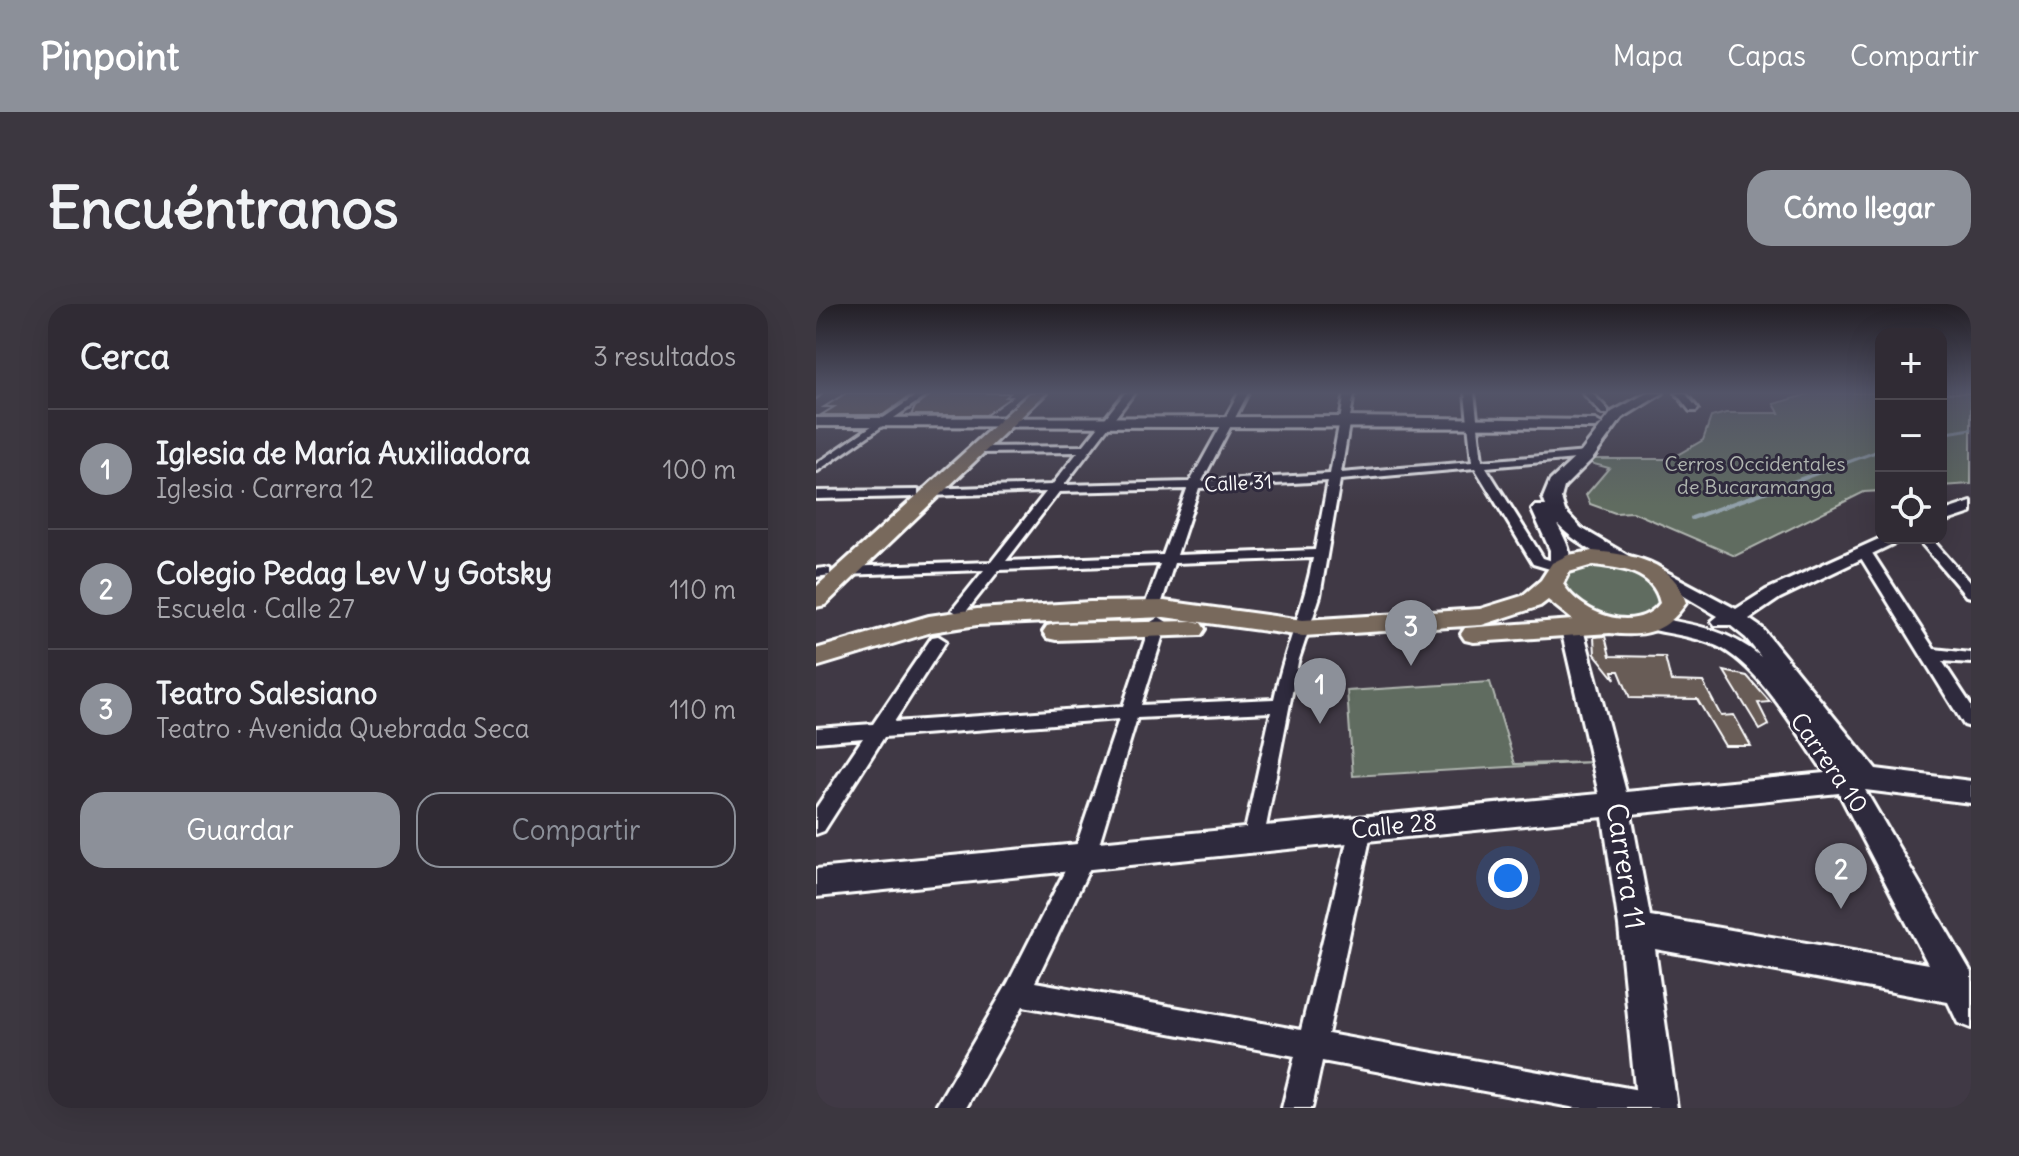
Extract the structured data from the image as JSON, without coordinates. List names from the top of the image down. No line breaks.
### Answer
{"streets":{"street":["Calle 31","Carrera 10","Calle 28","Carrera 11"]},"crossings":[["Carrera 10","Calle 28"],["Calle 28","Carrera 11"]],"parks":["Cerros Occidentales de Bucaramanga"],"page":{"header":"Pinpoint","nav":["Mapa","Capas","Compartir"],"buttons":["Cómo llegar",["Guardar","Compartir"]],"title":"Encuéntranos","heading":["Cerca","3 resultados"],"map_buttons":["+","−"],"list":[{"mark":"1","name":"Iglesia de María Auxiliadora","note":"Iglesia · Carrera 12","value":"100 m"},{"mark":"2","name":"Colegio Pedag Lev V y Gotsky","note":"Escuela · Calle 27","value":"110 m"},{"mark":"3","name":"Teatro Salesiano","note":"Teatro · Avenida Quebrada Seca","value":"110 m"}],"pins":["3","1","2"]}}
